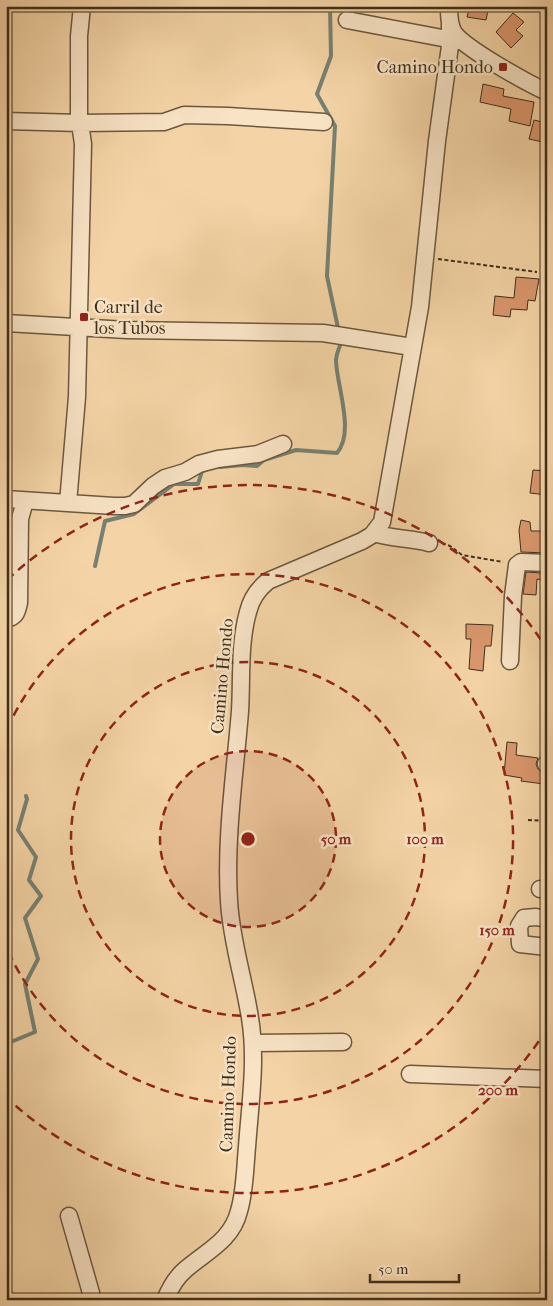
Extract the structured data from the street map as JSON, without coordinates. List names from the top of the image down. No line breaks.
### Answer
{"streets":{"street":["Camino Hondo"]},"places":{"transit":["Camino Hondo","Carril de los Tubos"]},"scale_bar":"50 m","rings":["50 m","100 m","150 m","200 m"]}
